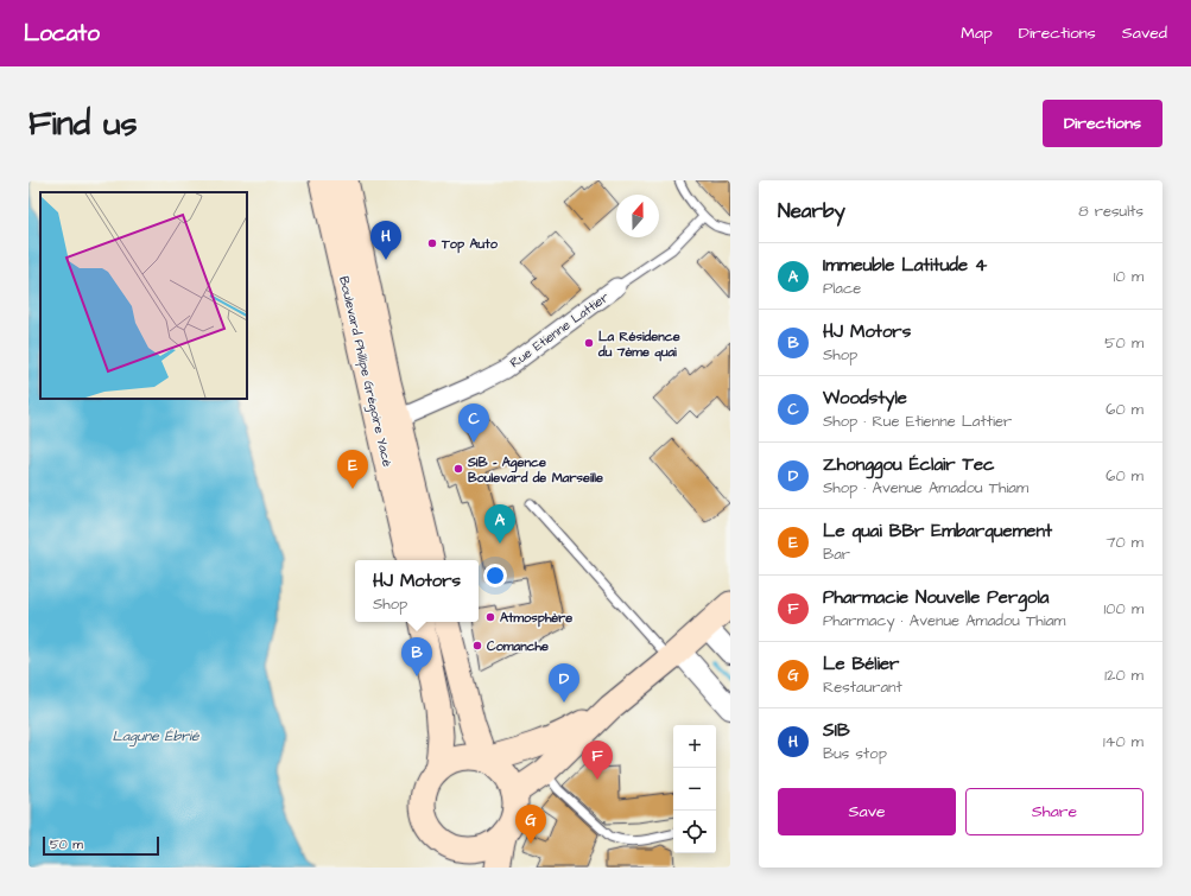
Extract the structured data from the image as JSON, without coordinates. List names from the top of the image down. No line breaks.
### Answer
{"streets":{"main road":["Boulevard Phillipe Grégoire Yacé"],"street":["Rue Etienne Lattier"]},"crossings":[["Rue Etienne Lattier","Boulevard Phillipe Grégoire Yacé"]],"water":["Lagune Ébrié"],"places":["Top Auto","La Résidence du 7ème quai","SIB - Agence Boulevard de Marseille","Atmosphère","Comanche"],"scale_bar":"50 m","north":"top","page":{"header":"Locato","nav":["Map","Directions","Saved"],"buttons":["Directions",["Save","Share"]],"title":"Find us","heading":["Nearby","8 results"],"pins":["H","C","E","A","B","D","F","G"],"list":[{"mark":"A","name":"Immeuble Latitude 4","note":"Place","value":"10 m"},{"mark":"B","name":"HJ Motors","note":"Shop","value":"50 m"},{"mark":"C","name":"Woodstyle","note":"Shop · Rue Etienne Lattier","value":"60 m"},{"mark":"D","name":"Zhonggou Éclair Tec","note":"Shop · Avenue Amadou Thiam","value":"60 m"},{"mark":"E","name":"Le quai BBr Embarquement","note":"Bar","value":"70 m"},{"mark":"F","name":"Pharmacie Nouvelle Pergola","note":"Pharmacy · Avenue Amadou Thiam","value":"100 m"},{"mark":"G","name":"Le Bélier","note":"Restaurant","value":"120 m"},{"mark":"H","name":"SIB","note":"Bus stop","value":"140 m"}],"popup":["HJ Motors","Shop"],"map_buttons":["+","−"],"scale":"50 m"}}
